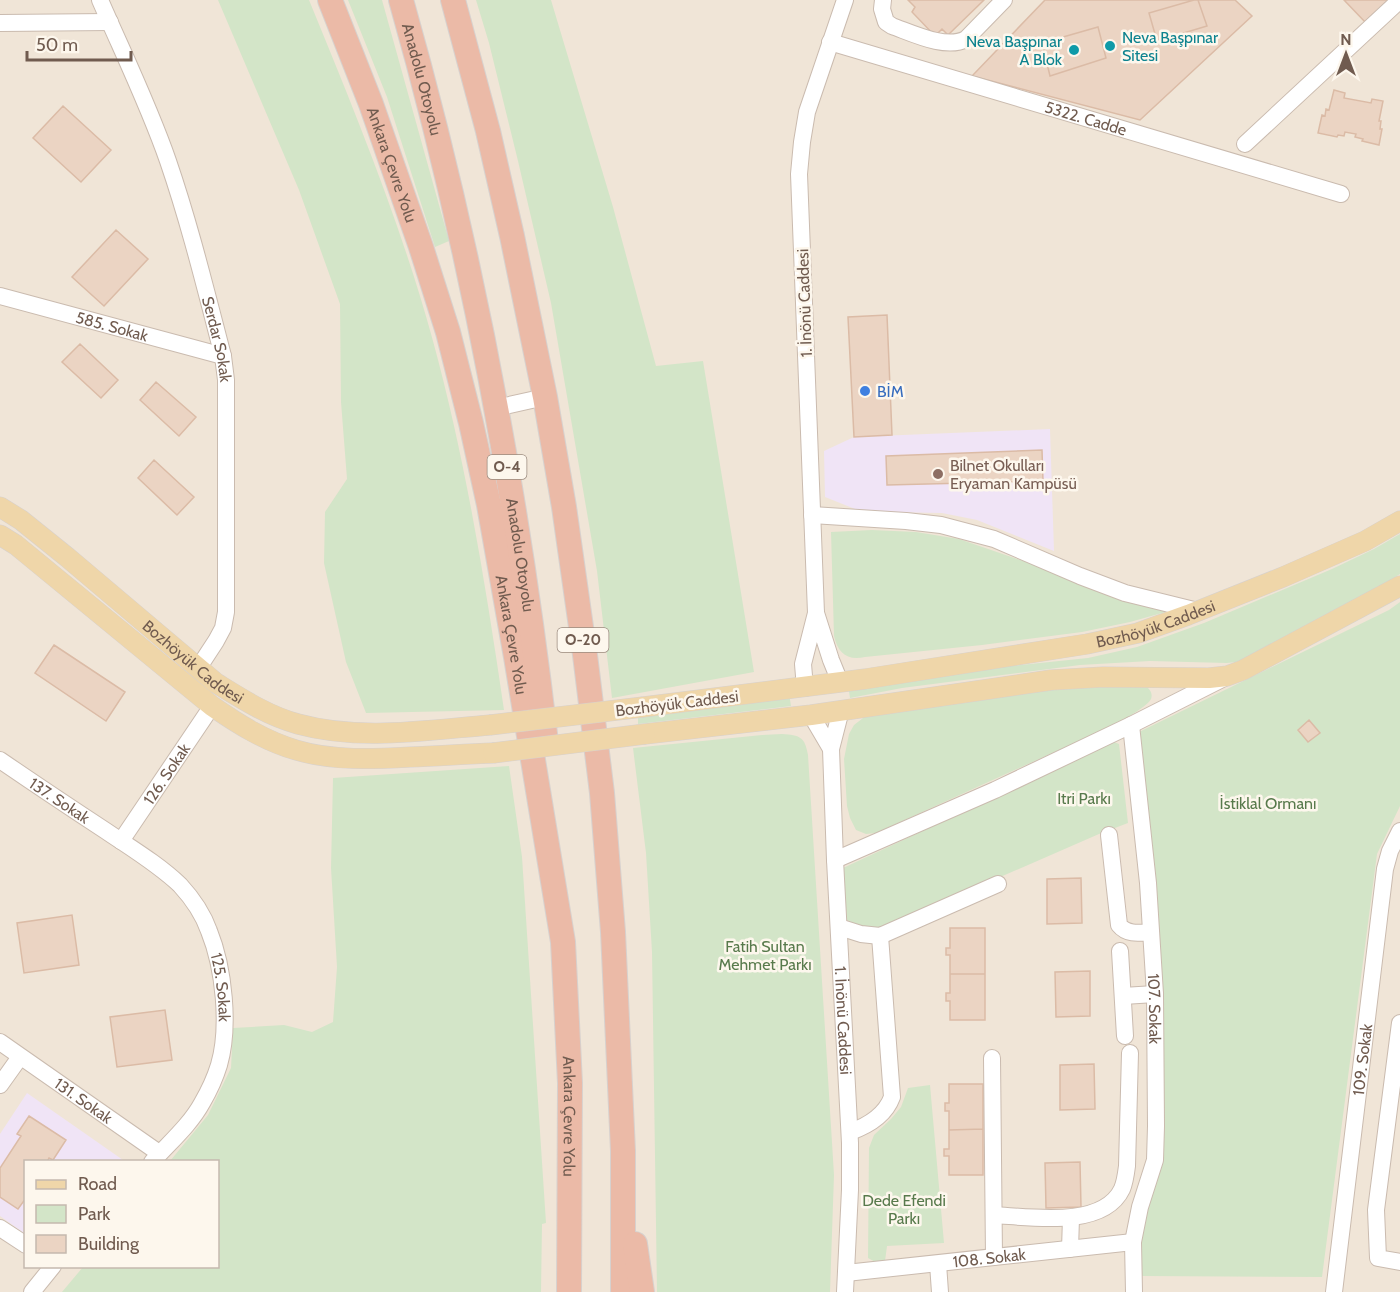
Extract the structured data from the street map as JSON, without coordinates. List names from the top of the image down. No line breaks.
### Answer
{"streets":{"highway":["Anadolu Otoyolu","Ankara Çevre Yolu","O-4","O-20"],"main road":["Bozhöyük Caddesi"],"street":["5322. Cadde","1. İnönü Caddesi","585. Sokak","Serdar Sokak","126. Sokak","137. Sokak","125. Sokak","107. Sokak","109. Sokak","131. Sokak","108. Sokak"]},"crossings":[["Anadolu Otoyolu","Ankara Çevre Yolu"],["5322. Cadde","1. İnönü Caddesi"],["1. İnönü Caddesi","Bozhöyük Caddesi"],["1. İnönü Caddesi","108. Sokak"],["585. Sokak","Serdar Sokak"],["Serdar Sokak","Bozhöyük Caddesi"],["Bozhöyük Caddesi","126. Sokak"],["126. Sokak","137. Sokak"],["126. Sokak","125. Sokak"],["137. Sokak","125. Sokak"],["125. Sokak","131. Sokak"],["107. Sokak","108. Sokak"]],"parks":["Itri Parkı","İstiklal Ormanı","Fatih Sultan Mehmet Parkı","Dede Efendi Parkı"],"places":["Neva Başpınar Sitesi","Neva Başpınar A Blok","BİM","Bilnet Okulları Eryaman Kampüsü"],"legend":["Road","Park","Building"],"scale_bar":"50 m","north":"top"}
